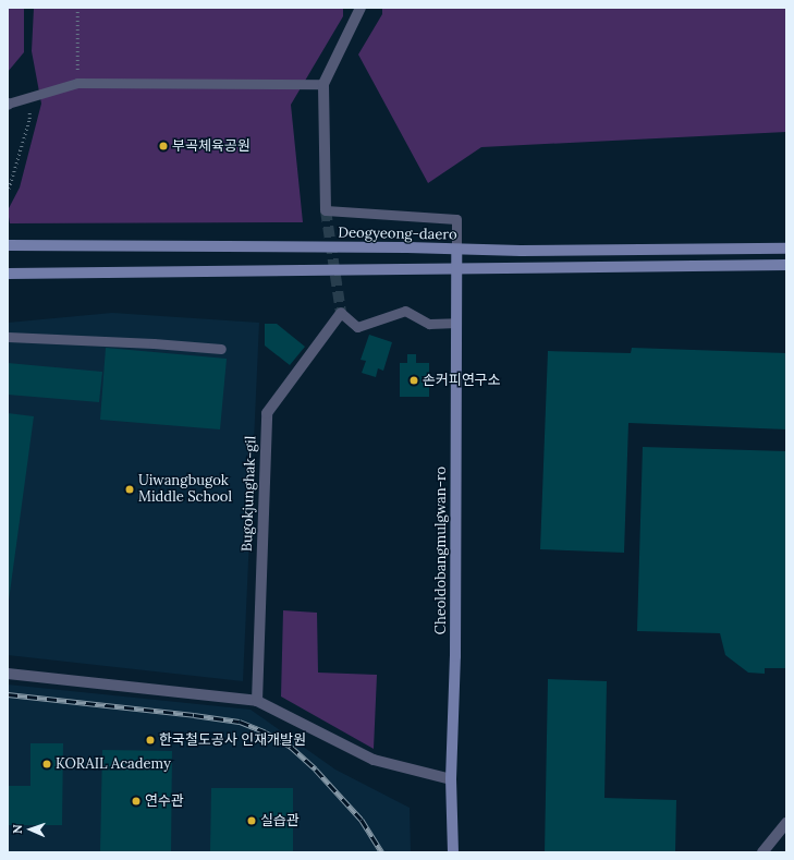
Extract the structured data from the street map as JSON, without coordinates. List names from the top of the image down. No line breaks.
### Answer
{"streets":{"street":["Deogyeong-daero","Bugokjunghak-gil","Cheoldobangmulgwan-ro"]},"crossings":[["Deogyeong-daero","Cheoldobangmulgwan-ro"]],"places":["부곡체육공원","손커피연구소","Uiwangbugok Middle School","한국철도공사 인재개발원","KORAIL Academy","연수관","실습관"],"north":"left"}
